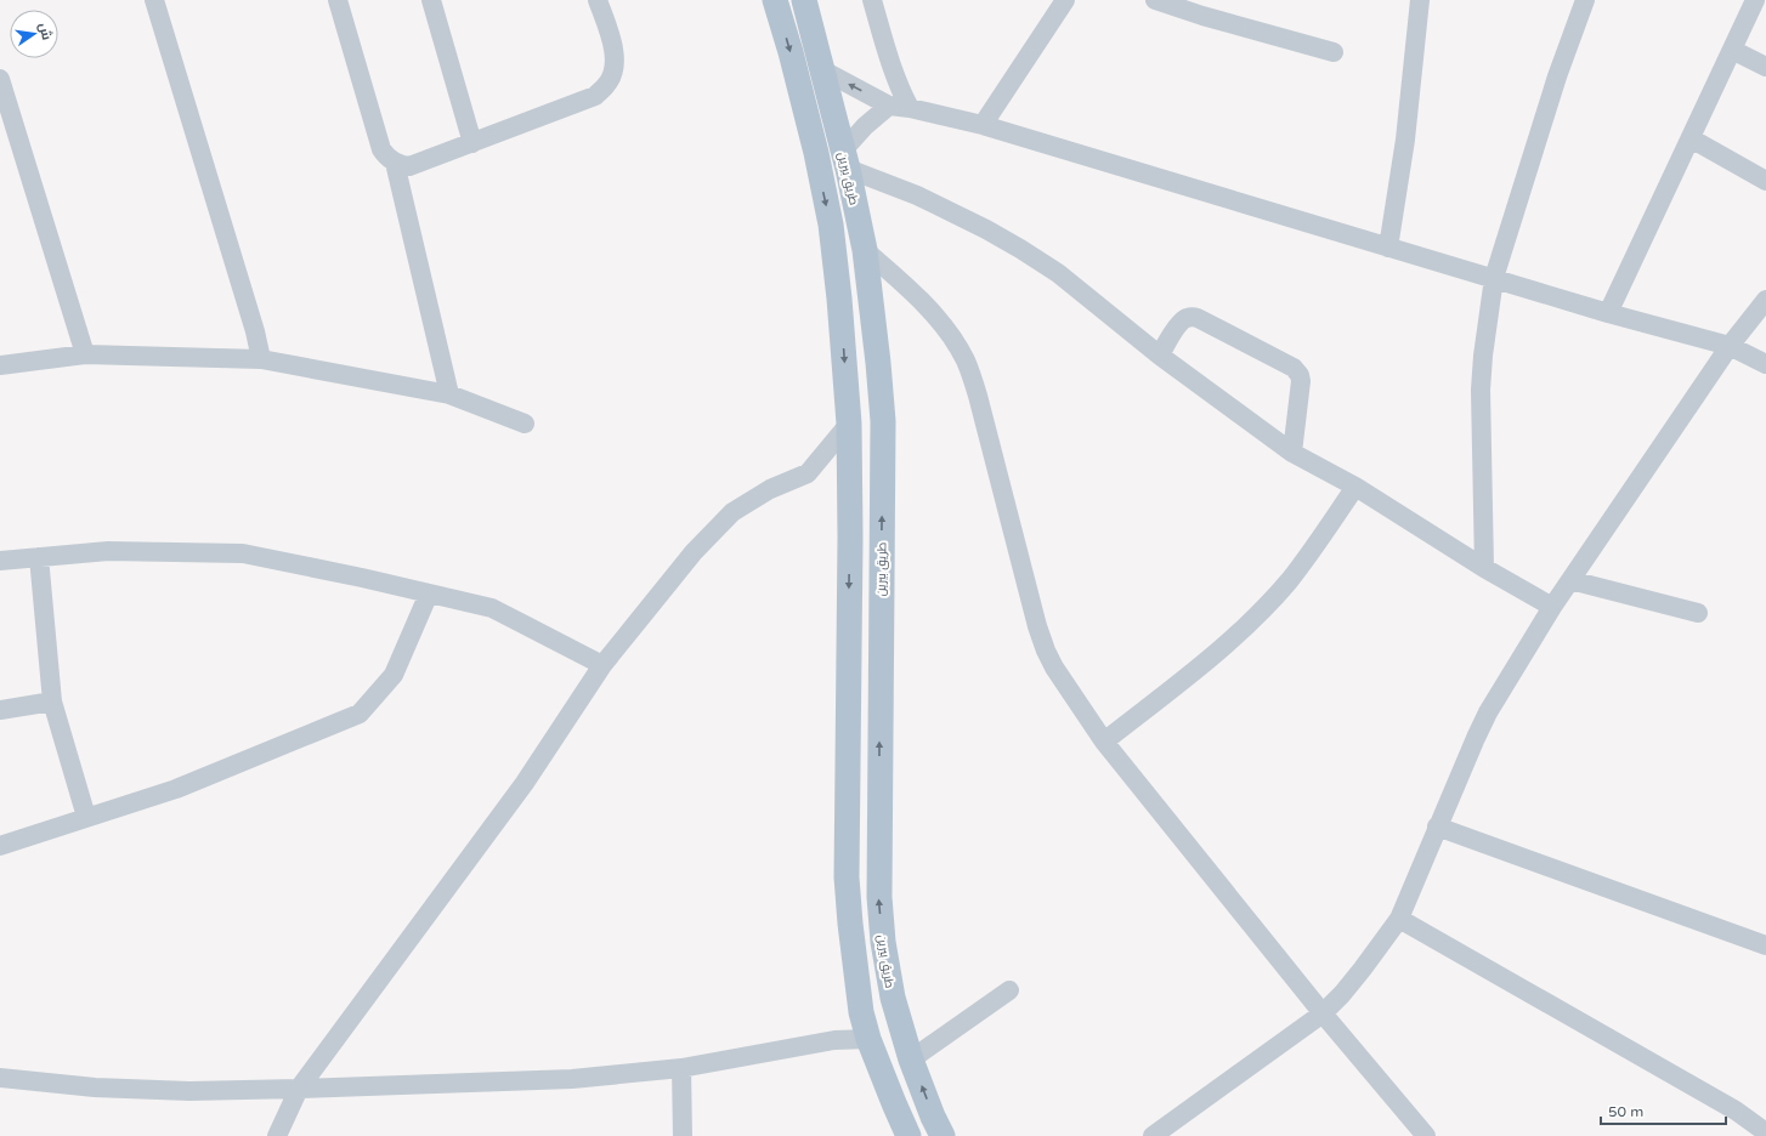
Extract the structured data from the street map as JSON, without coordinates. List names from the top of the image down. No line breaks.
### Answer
{"streets":{"main road":["طريق بيرين"]},"scale_bar":"50 m","north":"right"}
